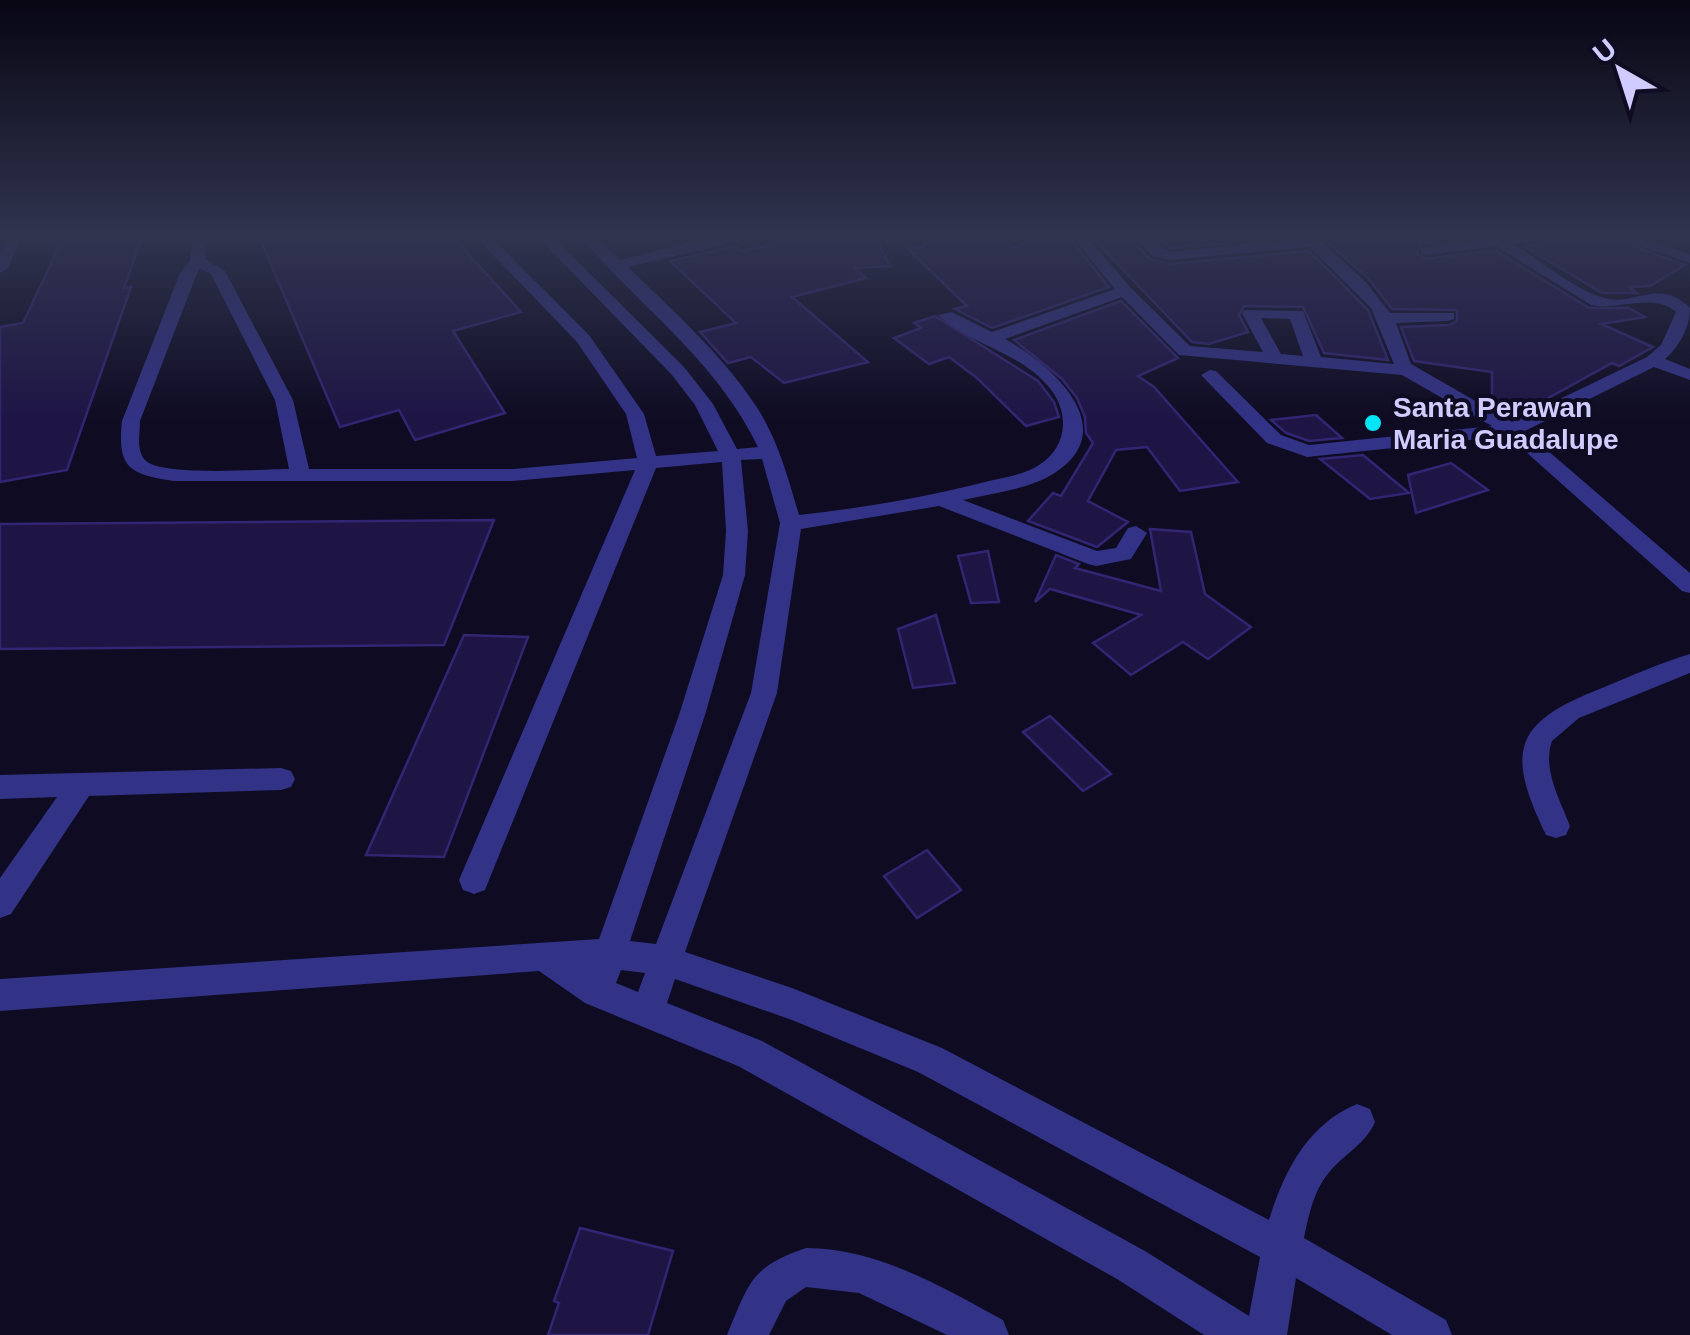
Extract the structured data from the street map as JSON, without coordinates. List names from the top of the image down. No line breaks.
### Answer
{"places":["Santa Perawan Maria Guadalupe"],"north":"top left"}
